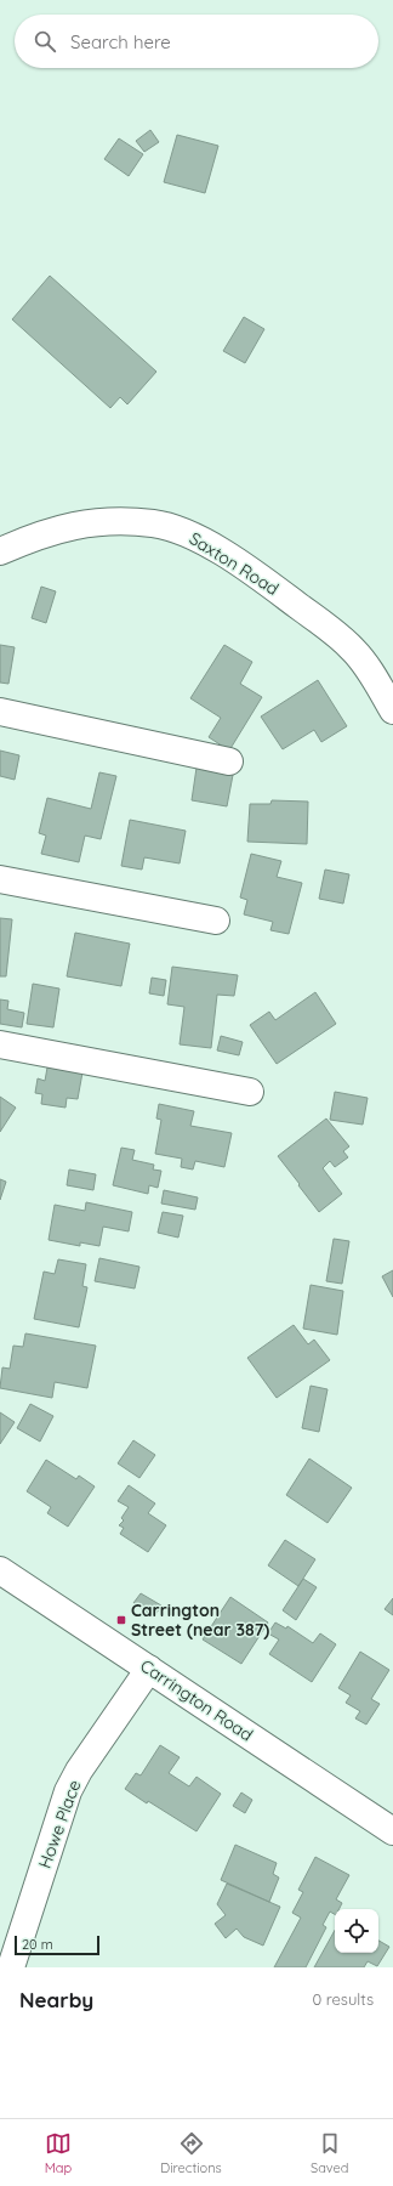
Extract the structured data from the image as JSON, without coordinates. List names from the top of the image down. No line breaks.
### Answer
{"streets":{"street":["Saxton Road","Carrington Road","Howe Place"]},"crossings":[["Carrington Road","Howe Place"]],"places":{"transit":["Carrington Street (near 387)"]},"scale_bar":"20 m","page":{"search":"Search here","scale":"20 m","heading":["Nearby","0 results"],"nav":["Map","Directions","Saved"]}}
